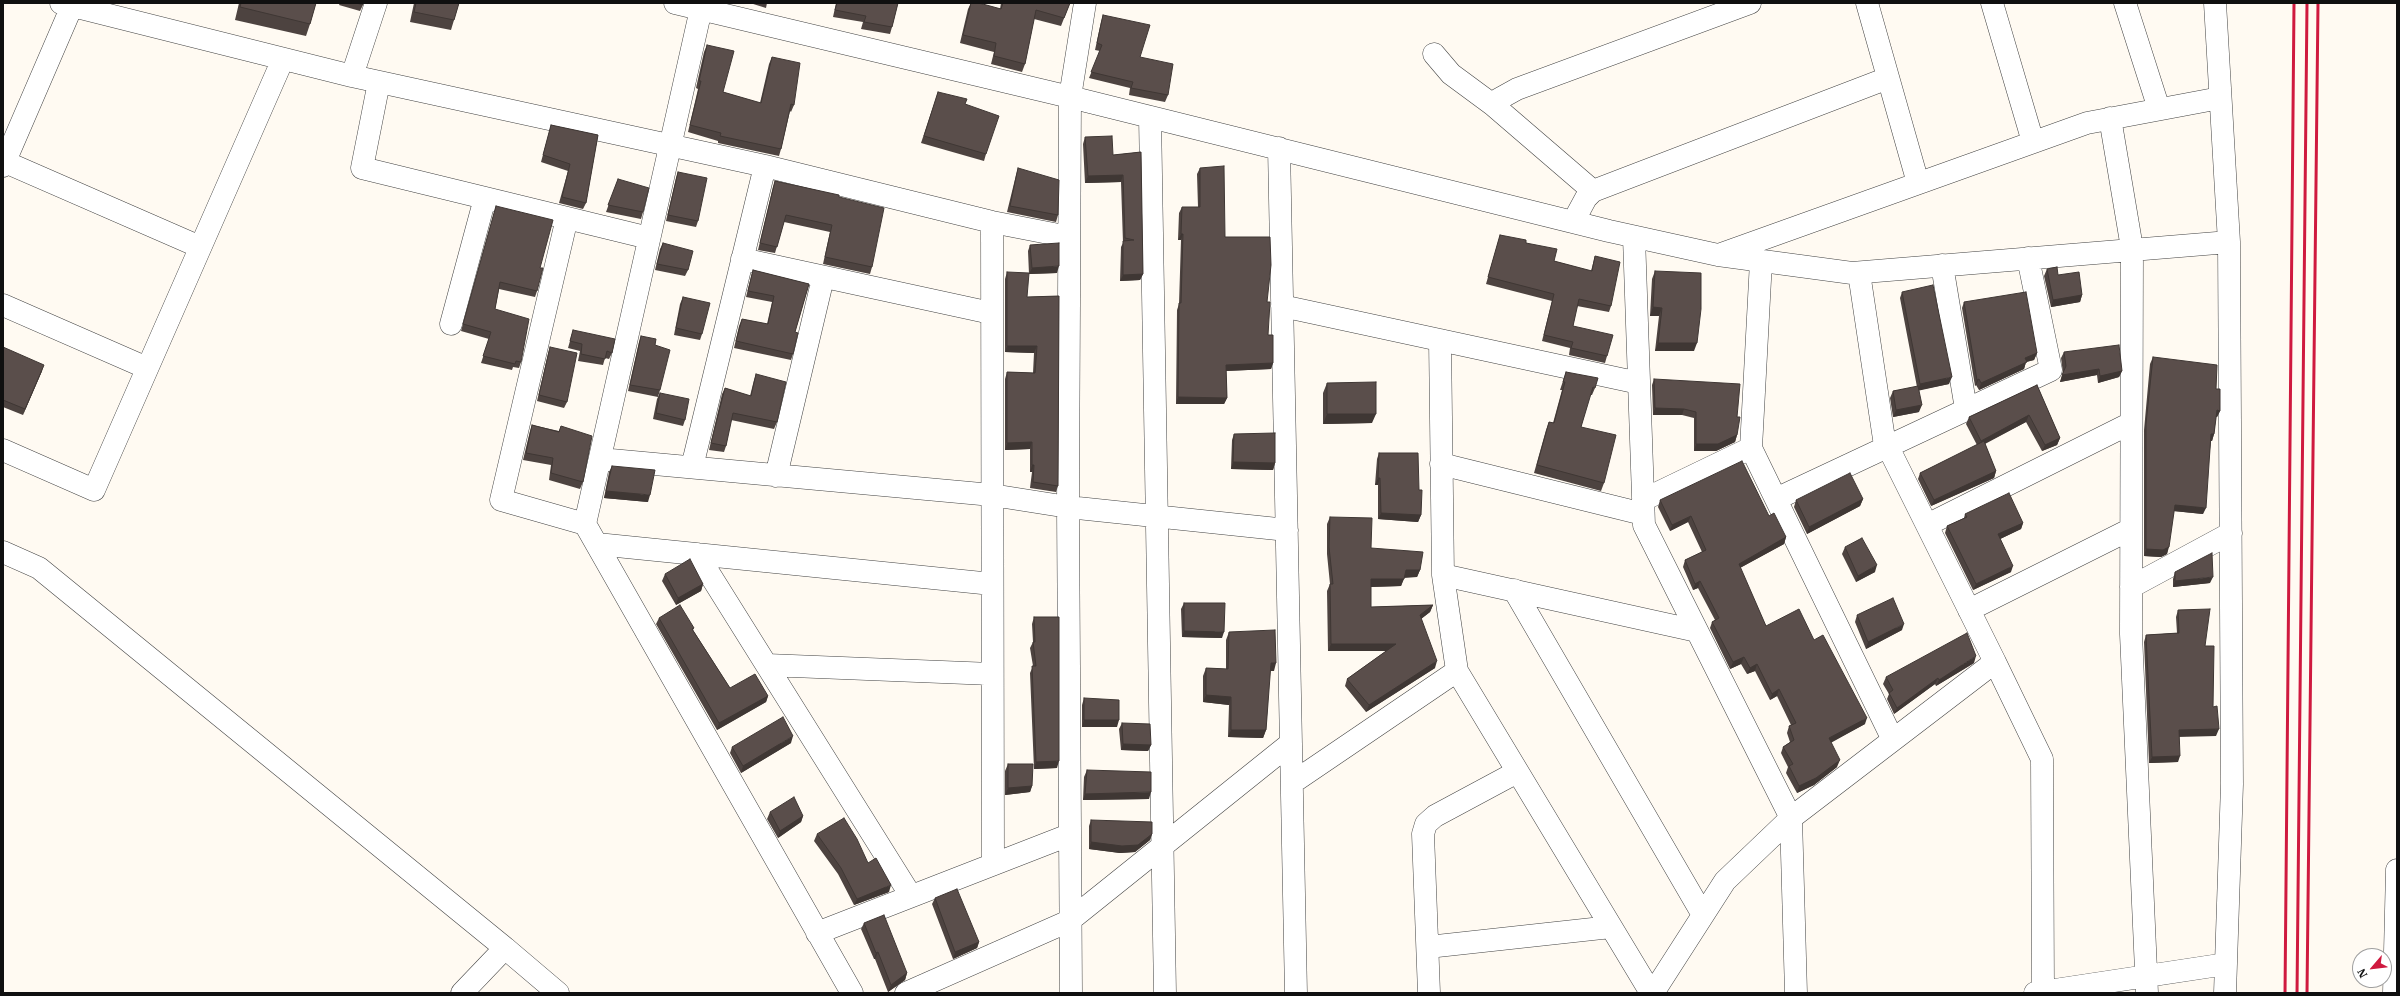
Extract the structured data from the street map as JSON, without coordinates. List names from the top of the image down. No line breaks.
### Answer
{"north":"bottom left"}
